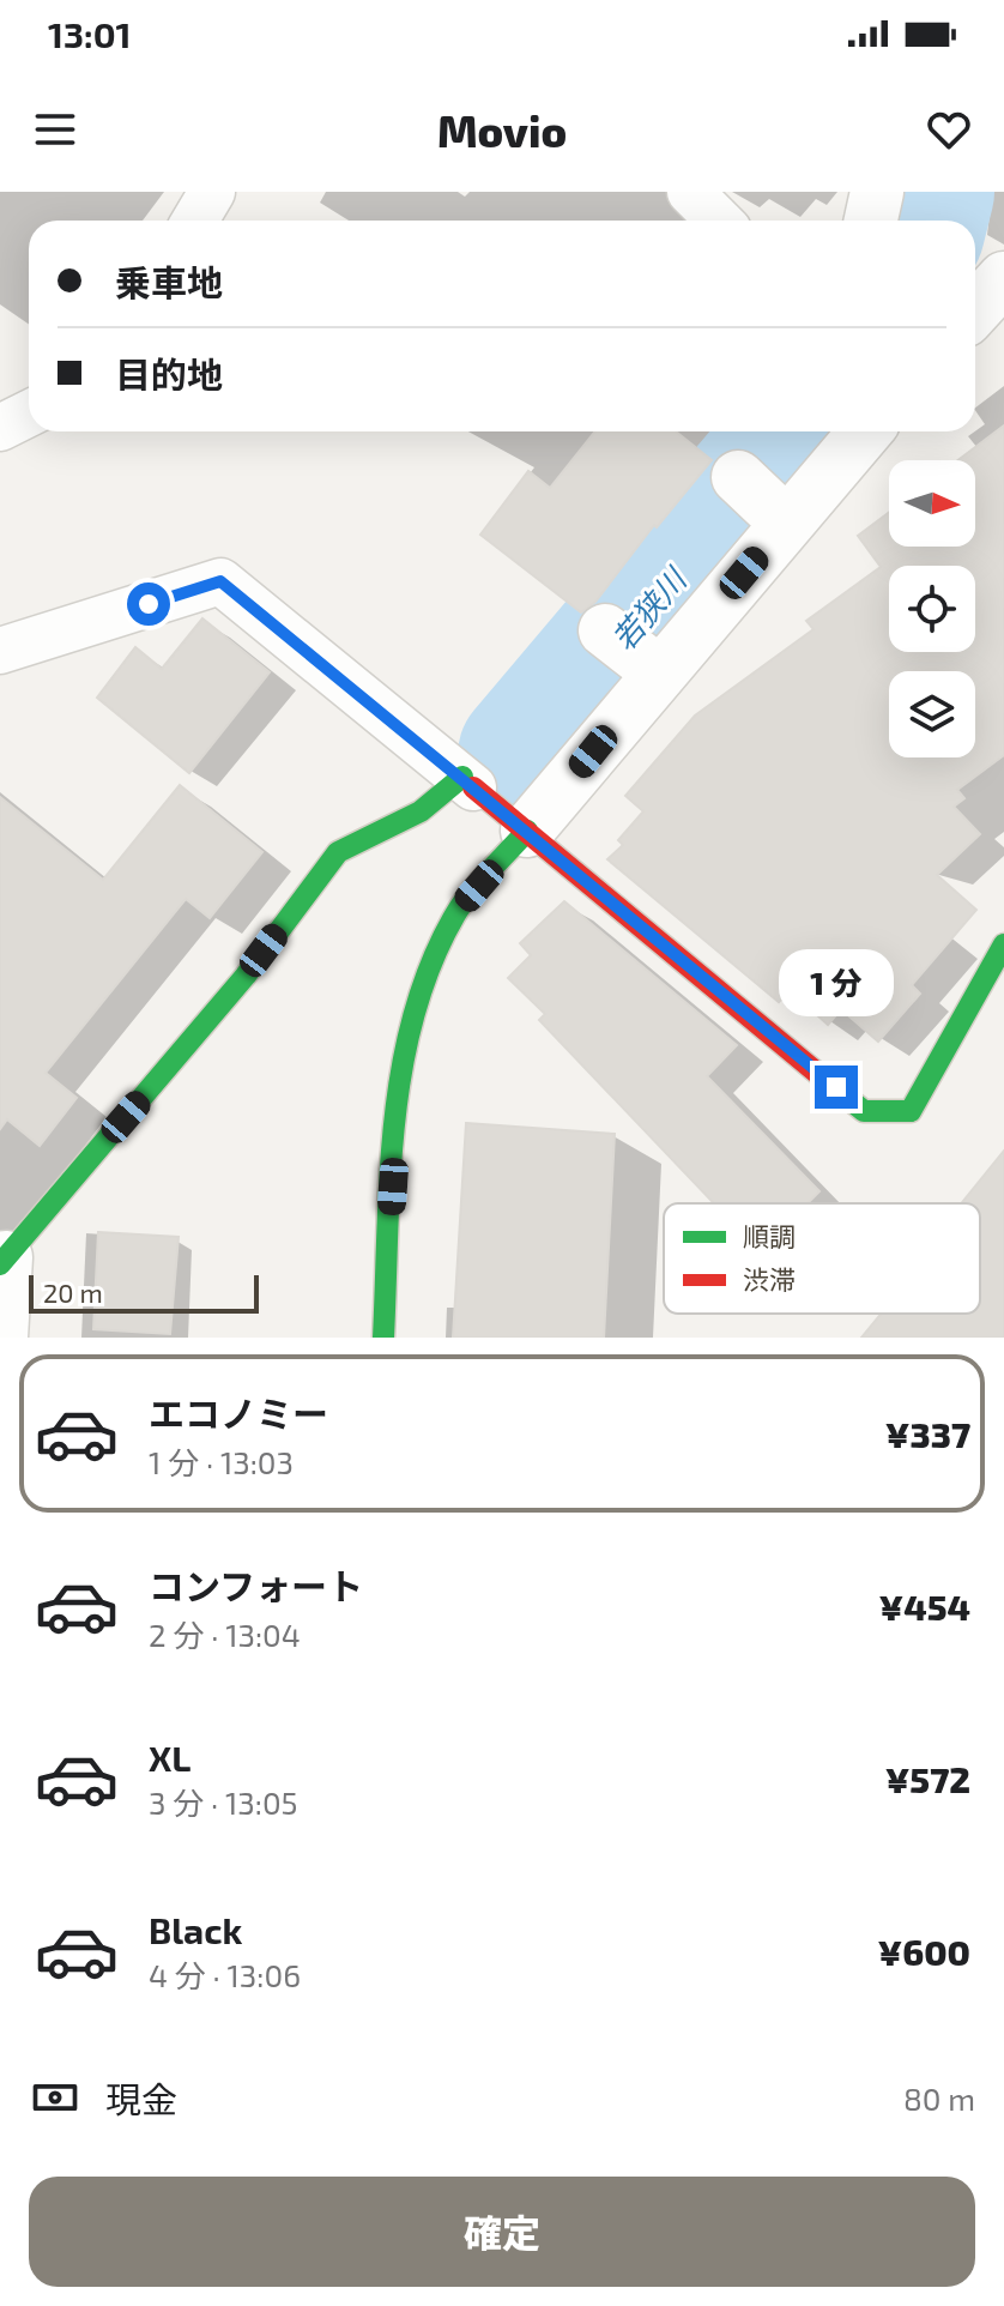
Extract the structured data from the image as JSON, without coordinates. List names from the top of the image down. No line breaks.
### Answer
{"water":["若狭川"],"legend":["順調","渋滞"],"scale_bar":"20 m","north":"right","page":{"status":"13:01","header":"Movio","banner":["乗車地","目的地"],"bubble":"1 分","scale":"20 m","list":[{"name":"エコノミー","note":"1 分 · 13:03","value":"¥337"},{"name":"コンフォート","note":"2 分 · 13:04","value":"¥454"},{"name":"XL","note":"3 分 · 13:05","value":"¥572"},{"name":"Black","note":"4 分 · 13:06","value":"¥600"}],"pay":["現金","80 m"],"buttons":"確定"}}
